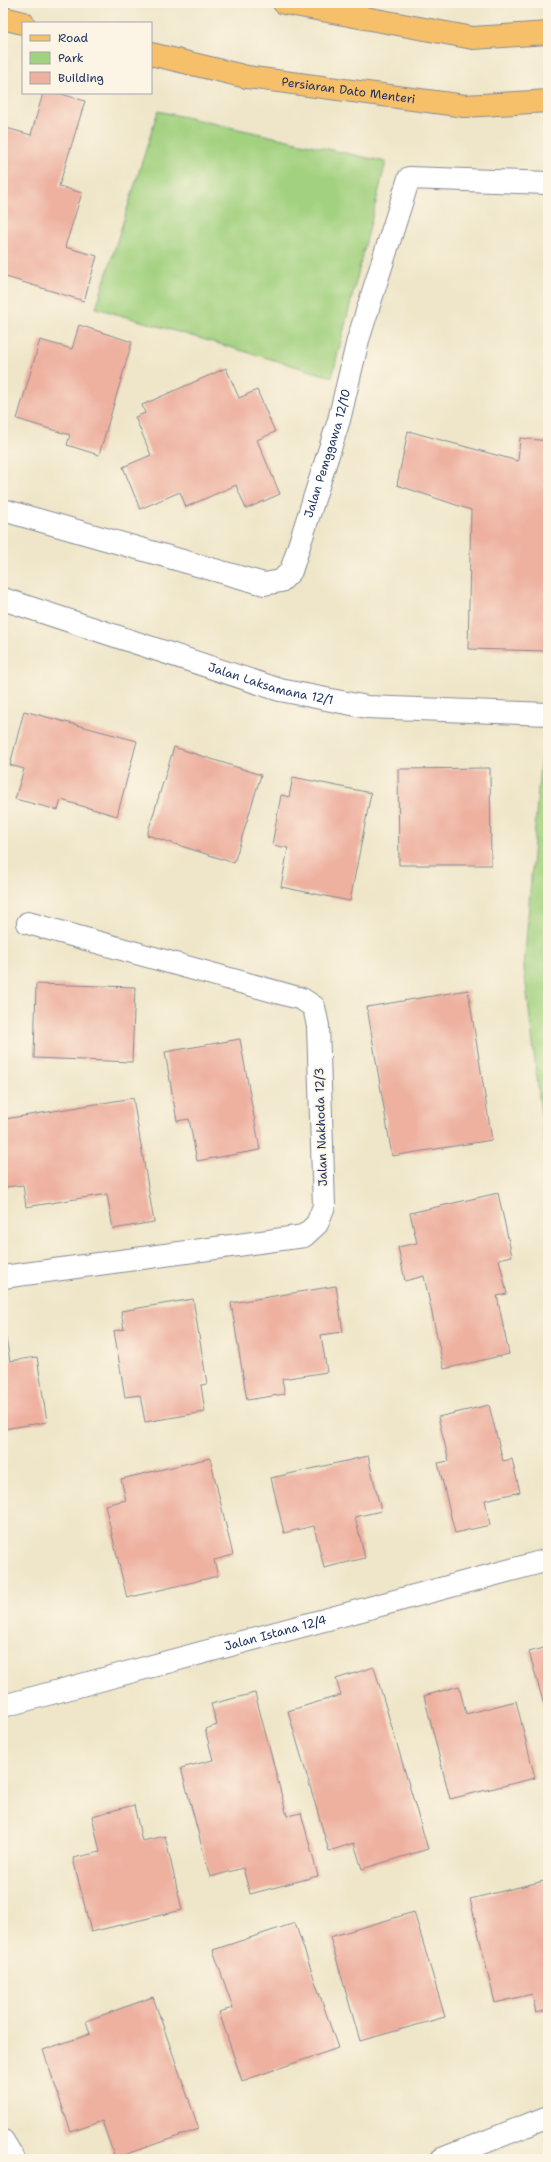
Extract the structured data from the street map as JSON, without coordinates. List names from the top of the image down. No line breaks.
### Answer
{"streets":{"main road":["Persiaran Dato Menteri"],"street":["Jalan Pemggawa 12/10","Jalan Laksamana 12/1","Jalan Nakhoda 12/3","Jalan Istana 12/4"]},"legend":["Road","Park","Building"]}
